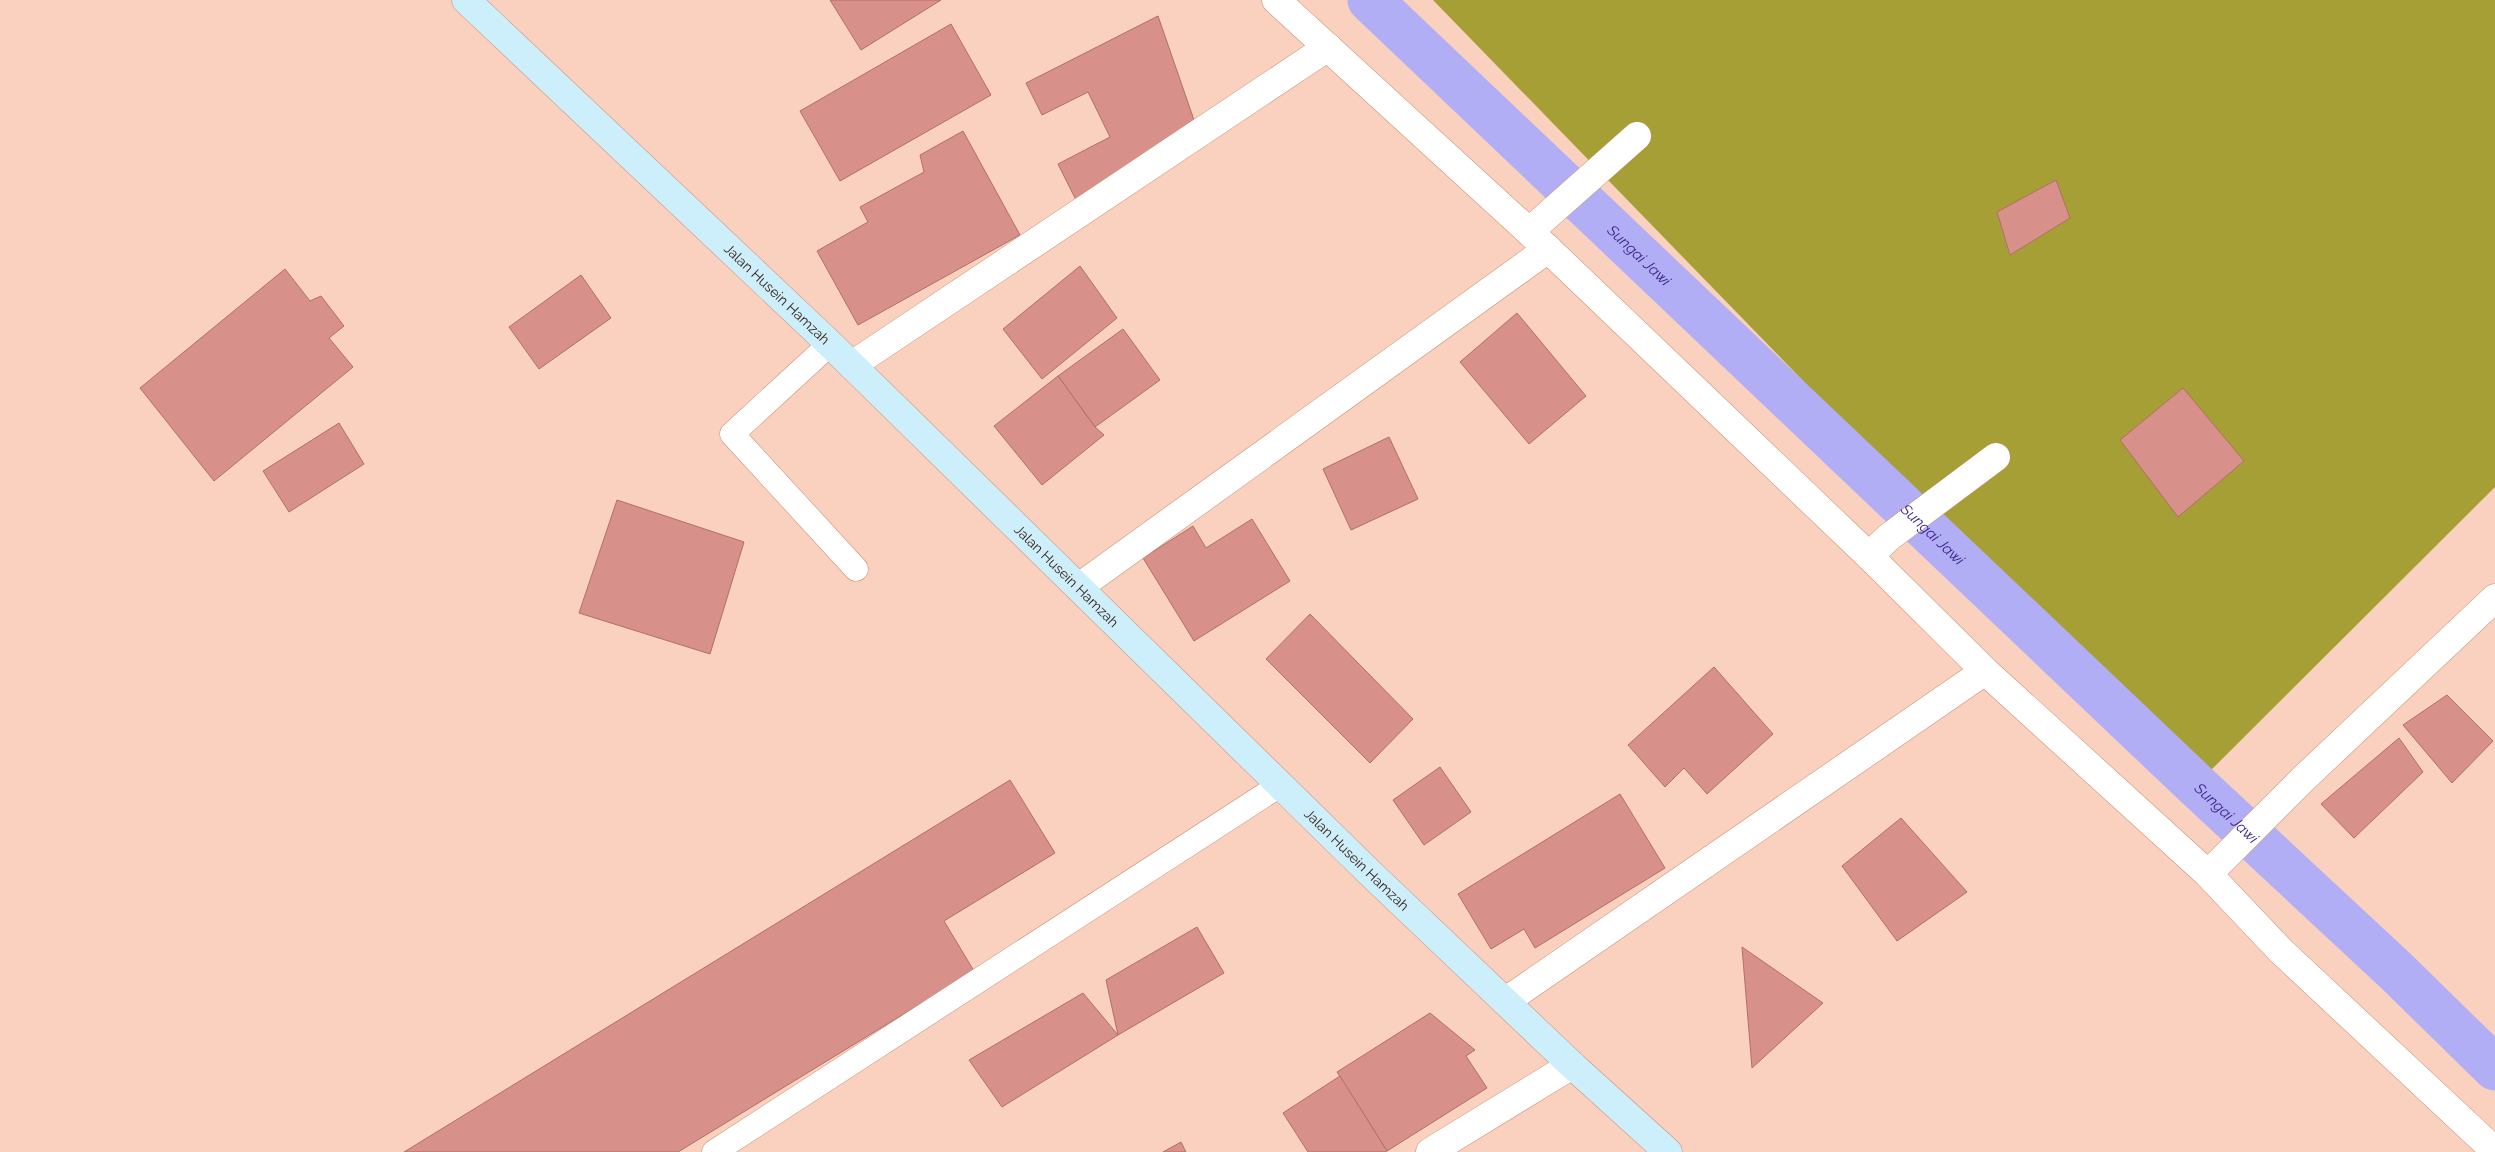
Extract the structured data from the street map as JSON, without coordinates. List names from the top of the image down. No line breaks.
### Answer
{"streets":{"street":["Jalan Husein Hamzah"]},"water":["Sungai Jawi"]}
